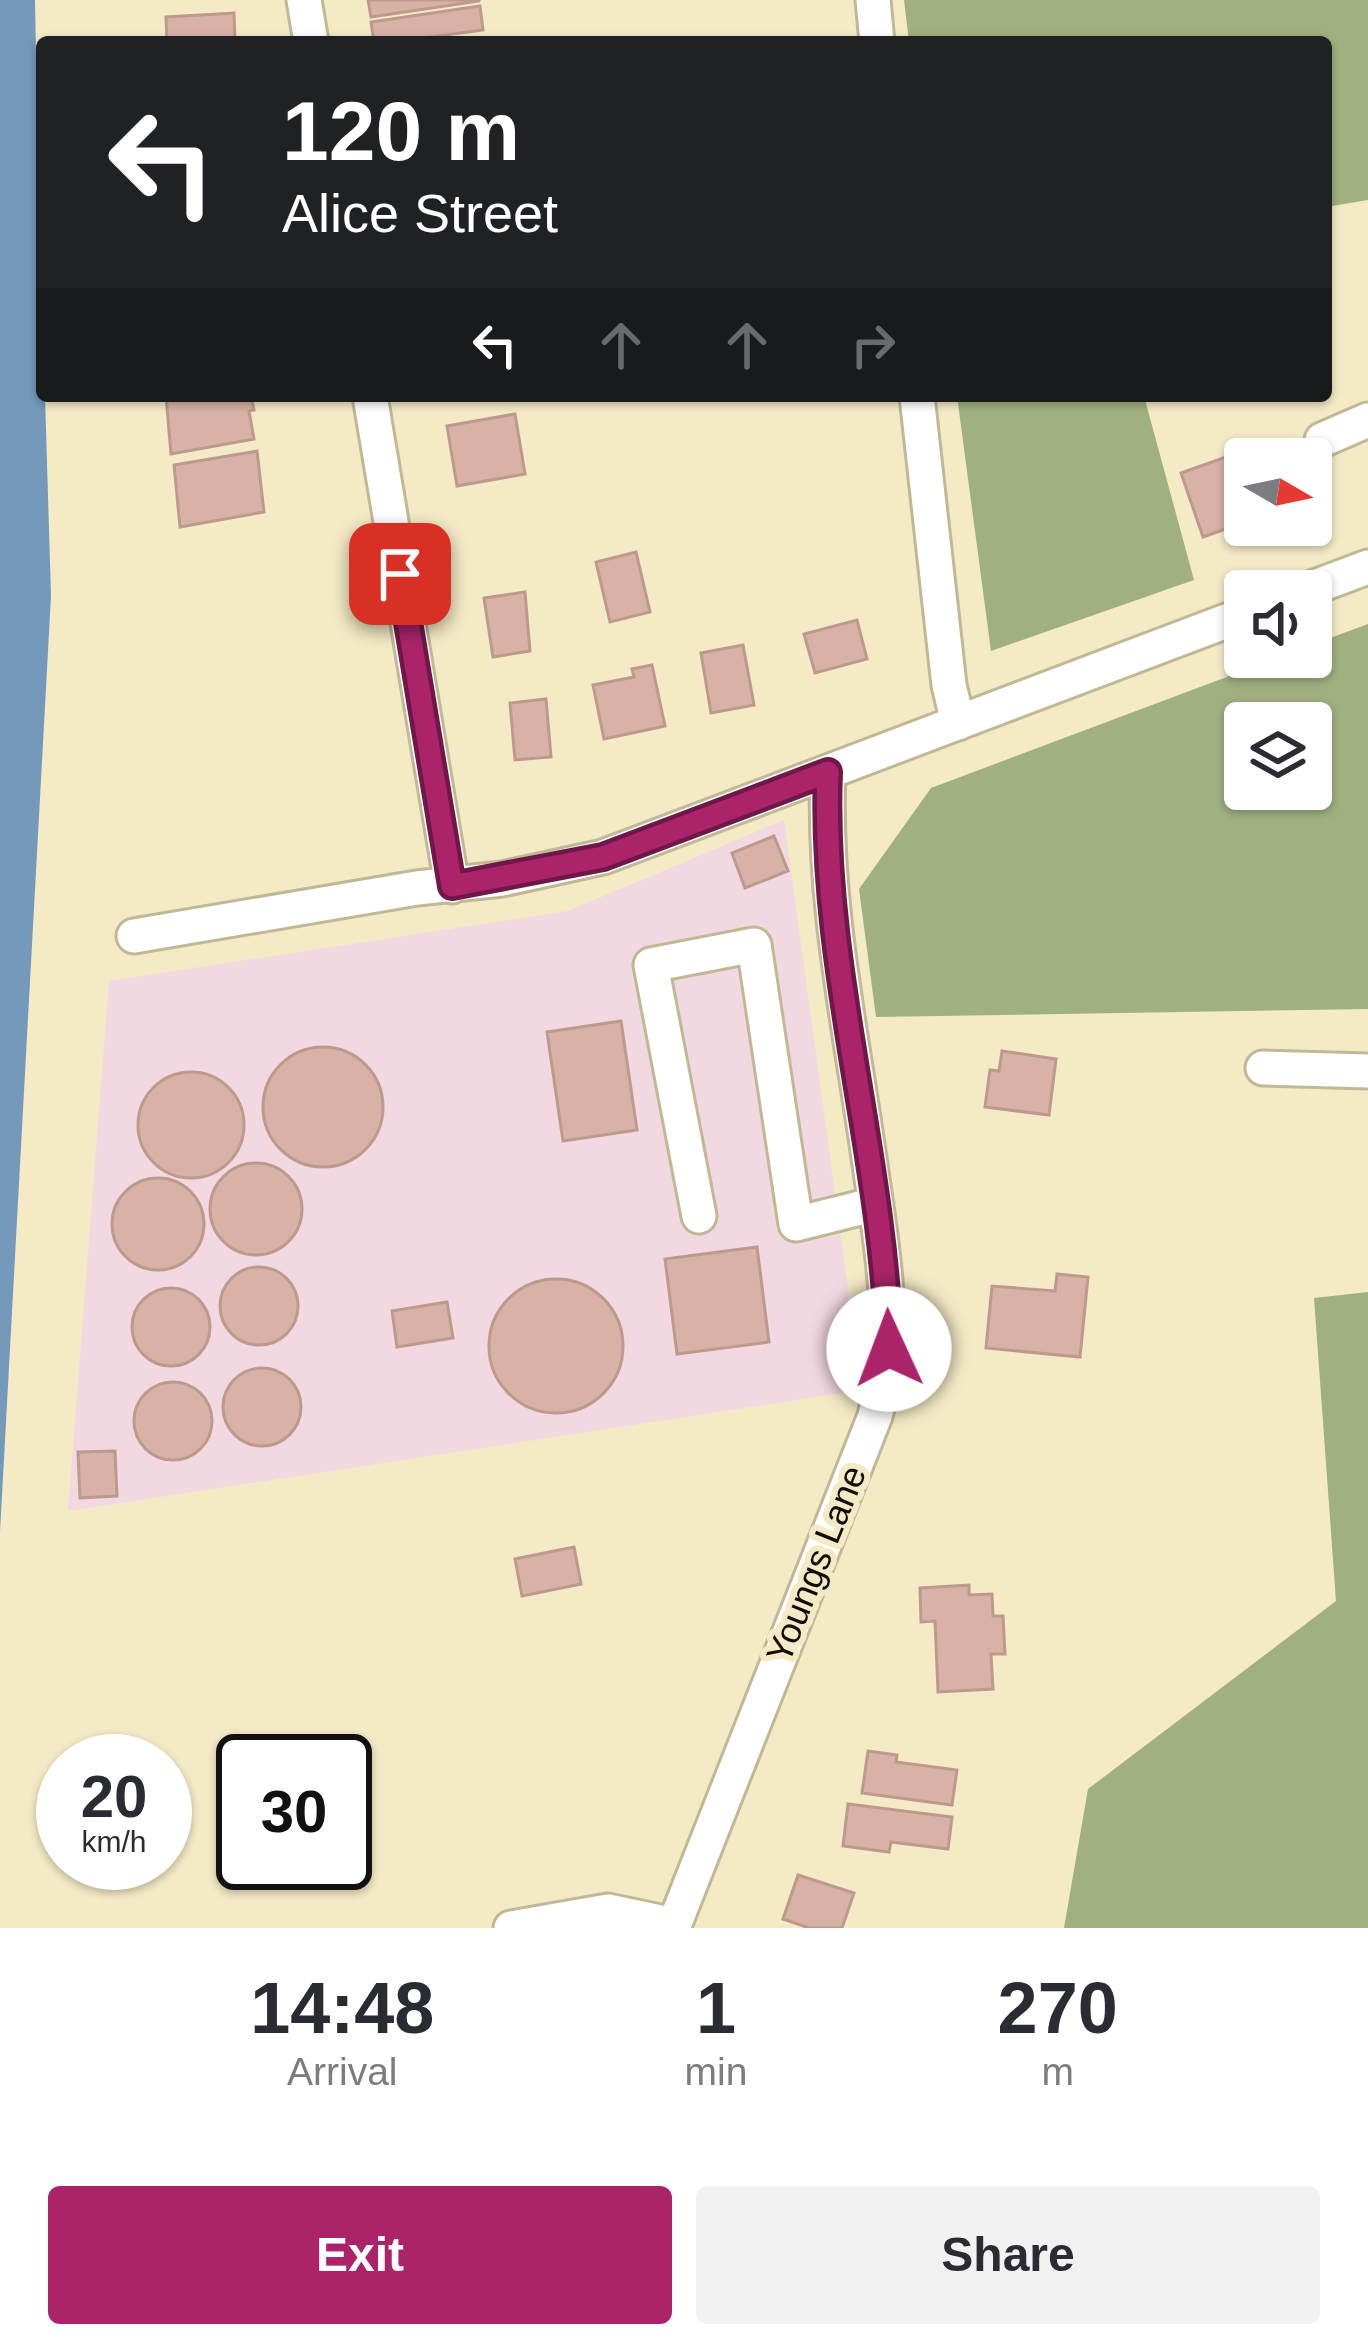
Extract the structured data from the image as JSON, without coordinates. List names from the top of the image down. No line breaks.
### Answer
{"streets":{"street":["Youngs Lane"]},"north":"right","page":{"turn":["120 m","Alice Street"],"speed":"20 km/h","limit":"30","eta":["14:48","Arrival","1","min","270","m"],"buttons":["Exit","Share"]}}
